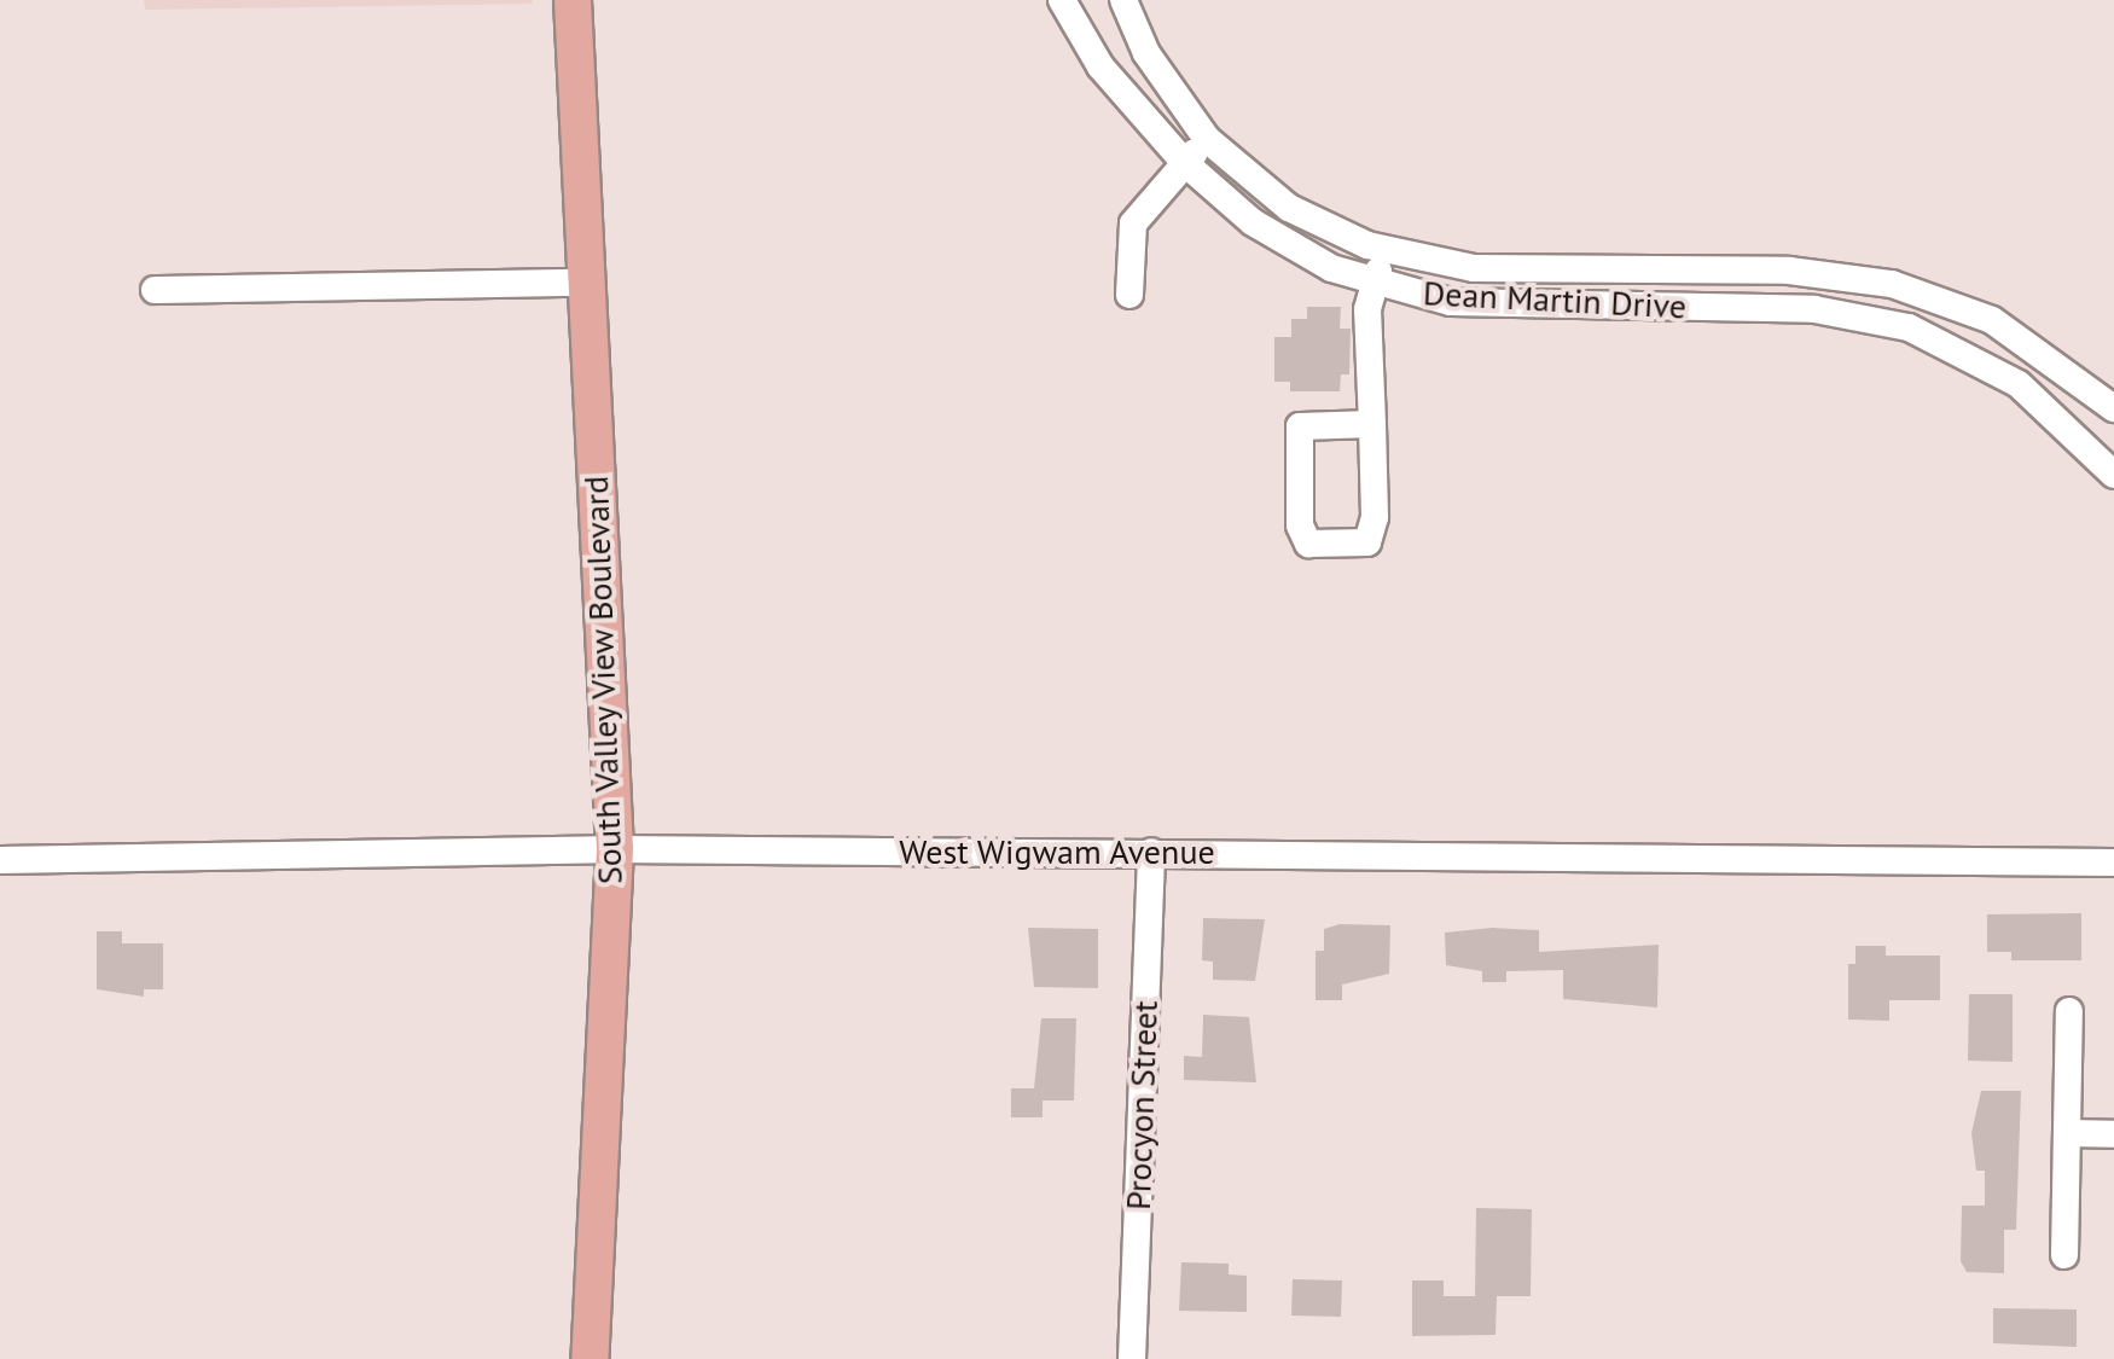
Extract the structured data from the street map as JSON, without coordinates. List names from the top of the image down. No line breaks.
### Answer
{"streets":{"main road":["South Valley View Boulevard"],"street":["Dean Martin Drive","West Wigwam Avenue","Procyon Street"]},"crossings":[["South Valley View Boulevard","West Wigwam Avenue"],["West Wigwam Avenue","Procyon Street"]]}
